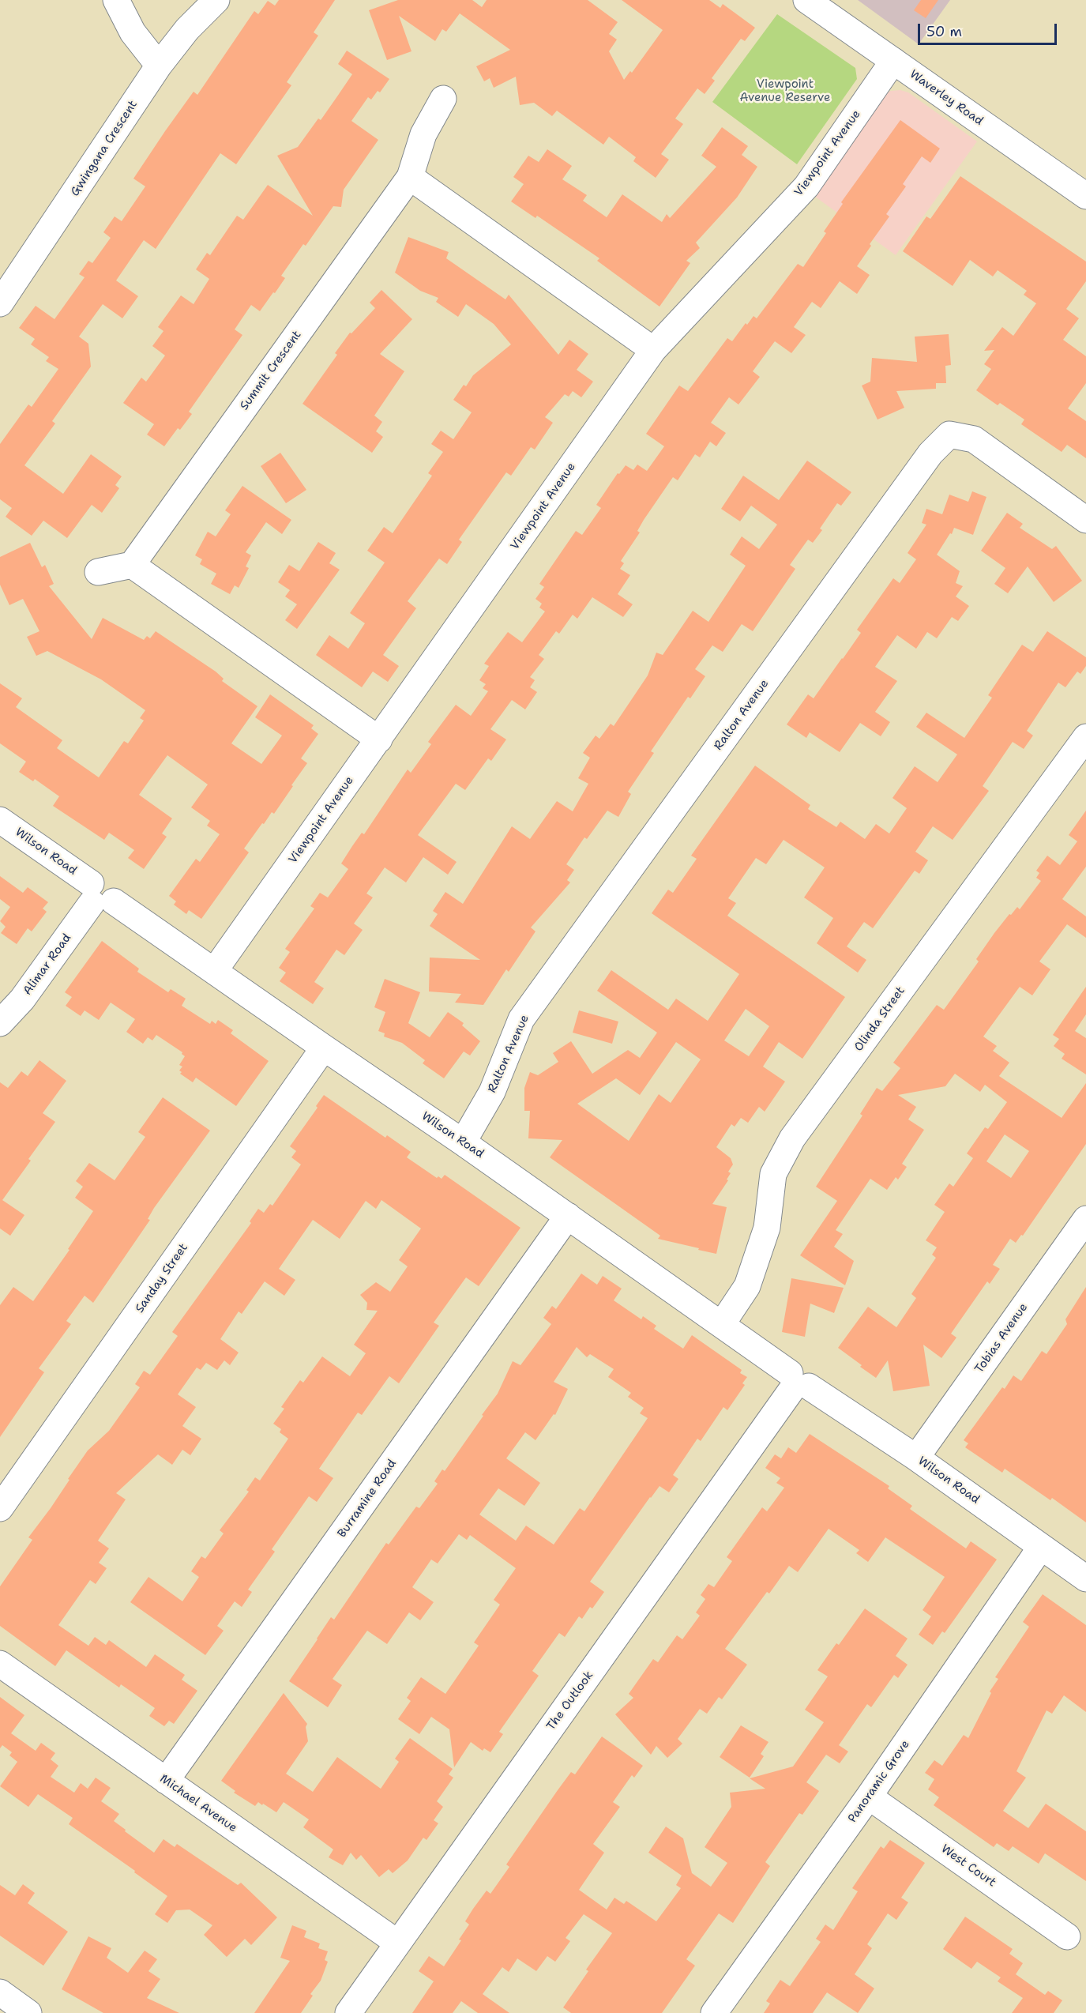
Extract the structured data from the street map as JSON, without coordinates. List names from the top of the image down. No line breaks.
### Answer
{"streets":{"street":["Waverley Road","Gwingana Crescent","Viewpoint Avenue","Summit Crescent","Ralton Avenue","Wilson Road","Alimar Road","Olinda Street","Sanday Street","Tobias Avenue","Burramine Road","The Outlook","Panoramic Grove","Michael Avenue","West Court"]},"crossings":[["Waverley Road","Viewpoint Avenue"],["Viewpoint Avenue","Wilson Road"],["Ralton Avenue","Wilson Road"],["Wilson Road","Alimar Road"],["Wilson Road","Olinda Street"],["Wilson Road","Sanday Street"],["Wilson Road","Tobias Avenue"],["Wilson Road","Burramine Road"],["Wilson Road","The Outlook"],["Wilson Road","Panoramic Grove"],["Burramine Road","Michael Avenue"],["The Outlook","Michael Avenue"],["Panoramic Grove","West Court"]],"parks":["Viewpoint Avenue Reserve"],"scale_bar":"50 m"}
